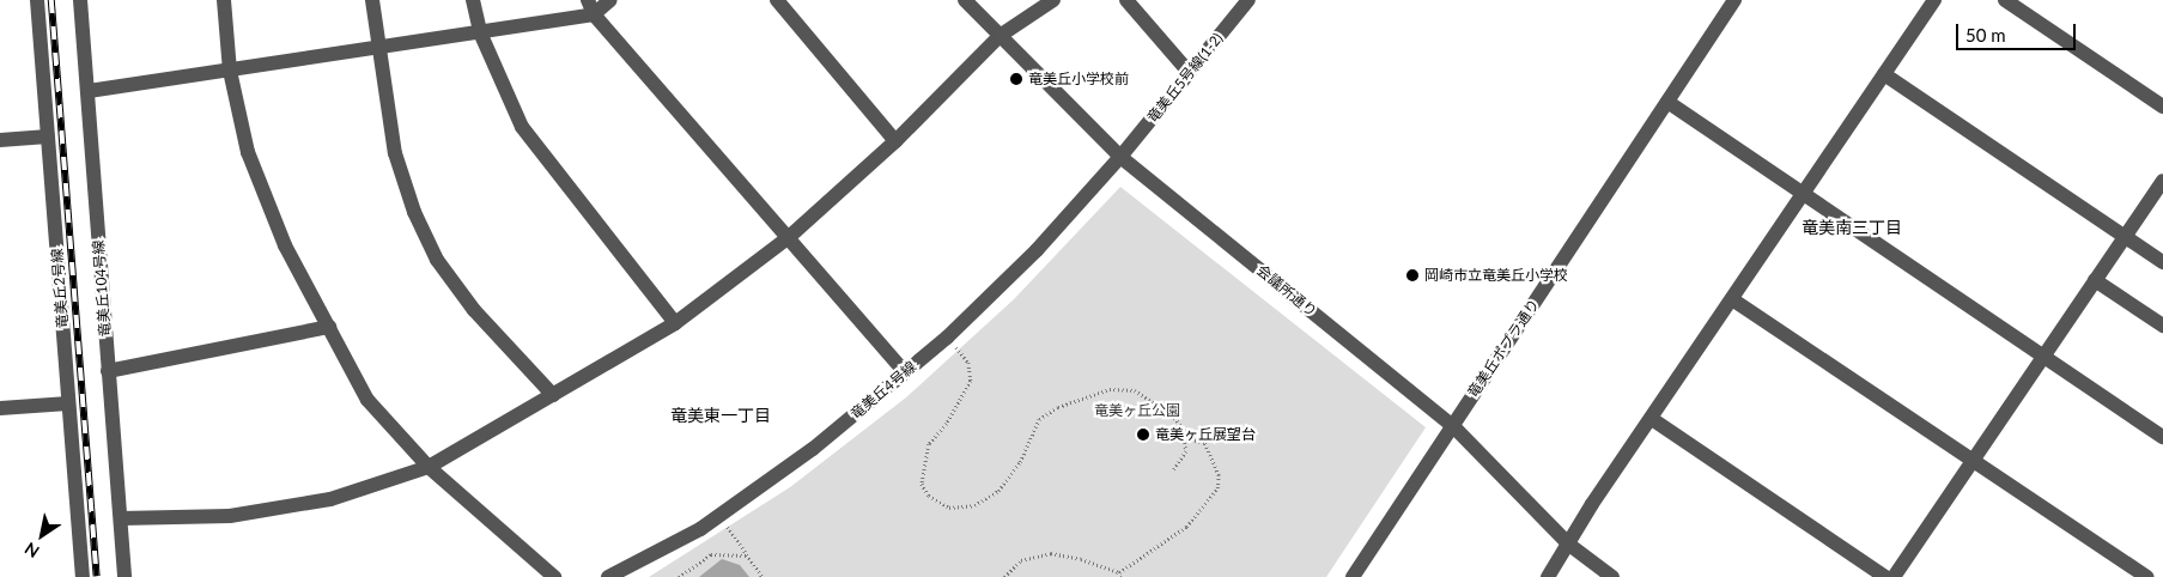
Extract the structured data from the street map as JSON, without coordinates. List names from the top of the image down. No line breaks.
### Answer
{"streets":{"street":["竜美丘5号線(1-2)","竜美丘2号線","竜美丘104号線","会議所通り","竜美丘ポプラ通り","竜美丘4号線"]},"crossings":[["竜美丘5号線(1-2)","会議所通り"],["竜美丘5号線(1-2)","竜美丘4号線"],["会議所通り","竜美丘ポプラ通り"],["会議所通り","竜美丘4号線"]],"districts":["竜美南三丁目","竜美東一丁目"],"parks":["竜美ヶ丘公園"],"places":["竜美丘小学校前","岡崎市立竜美丘小学校","竜美ヶ丘展望台"],"scale_bar":"50 m","north":"bottom left"}
